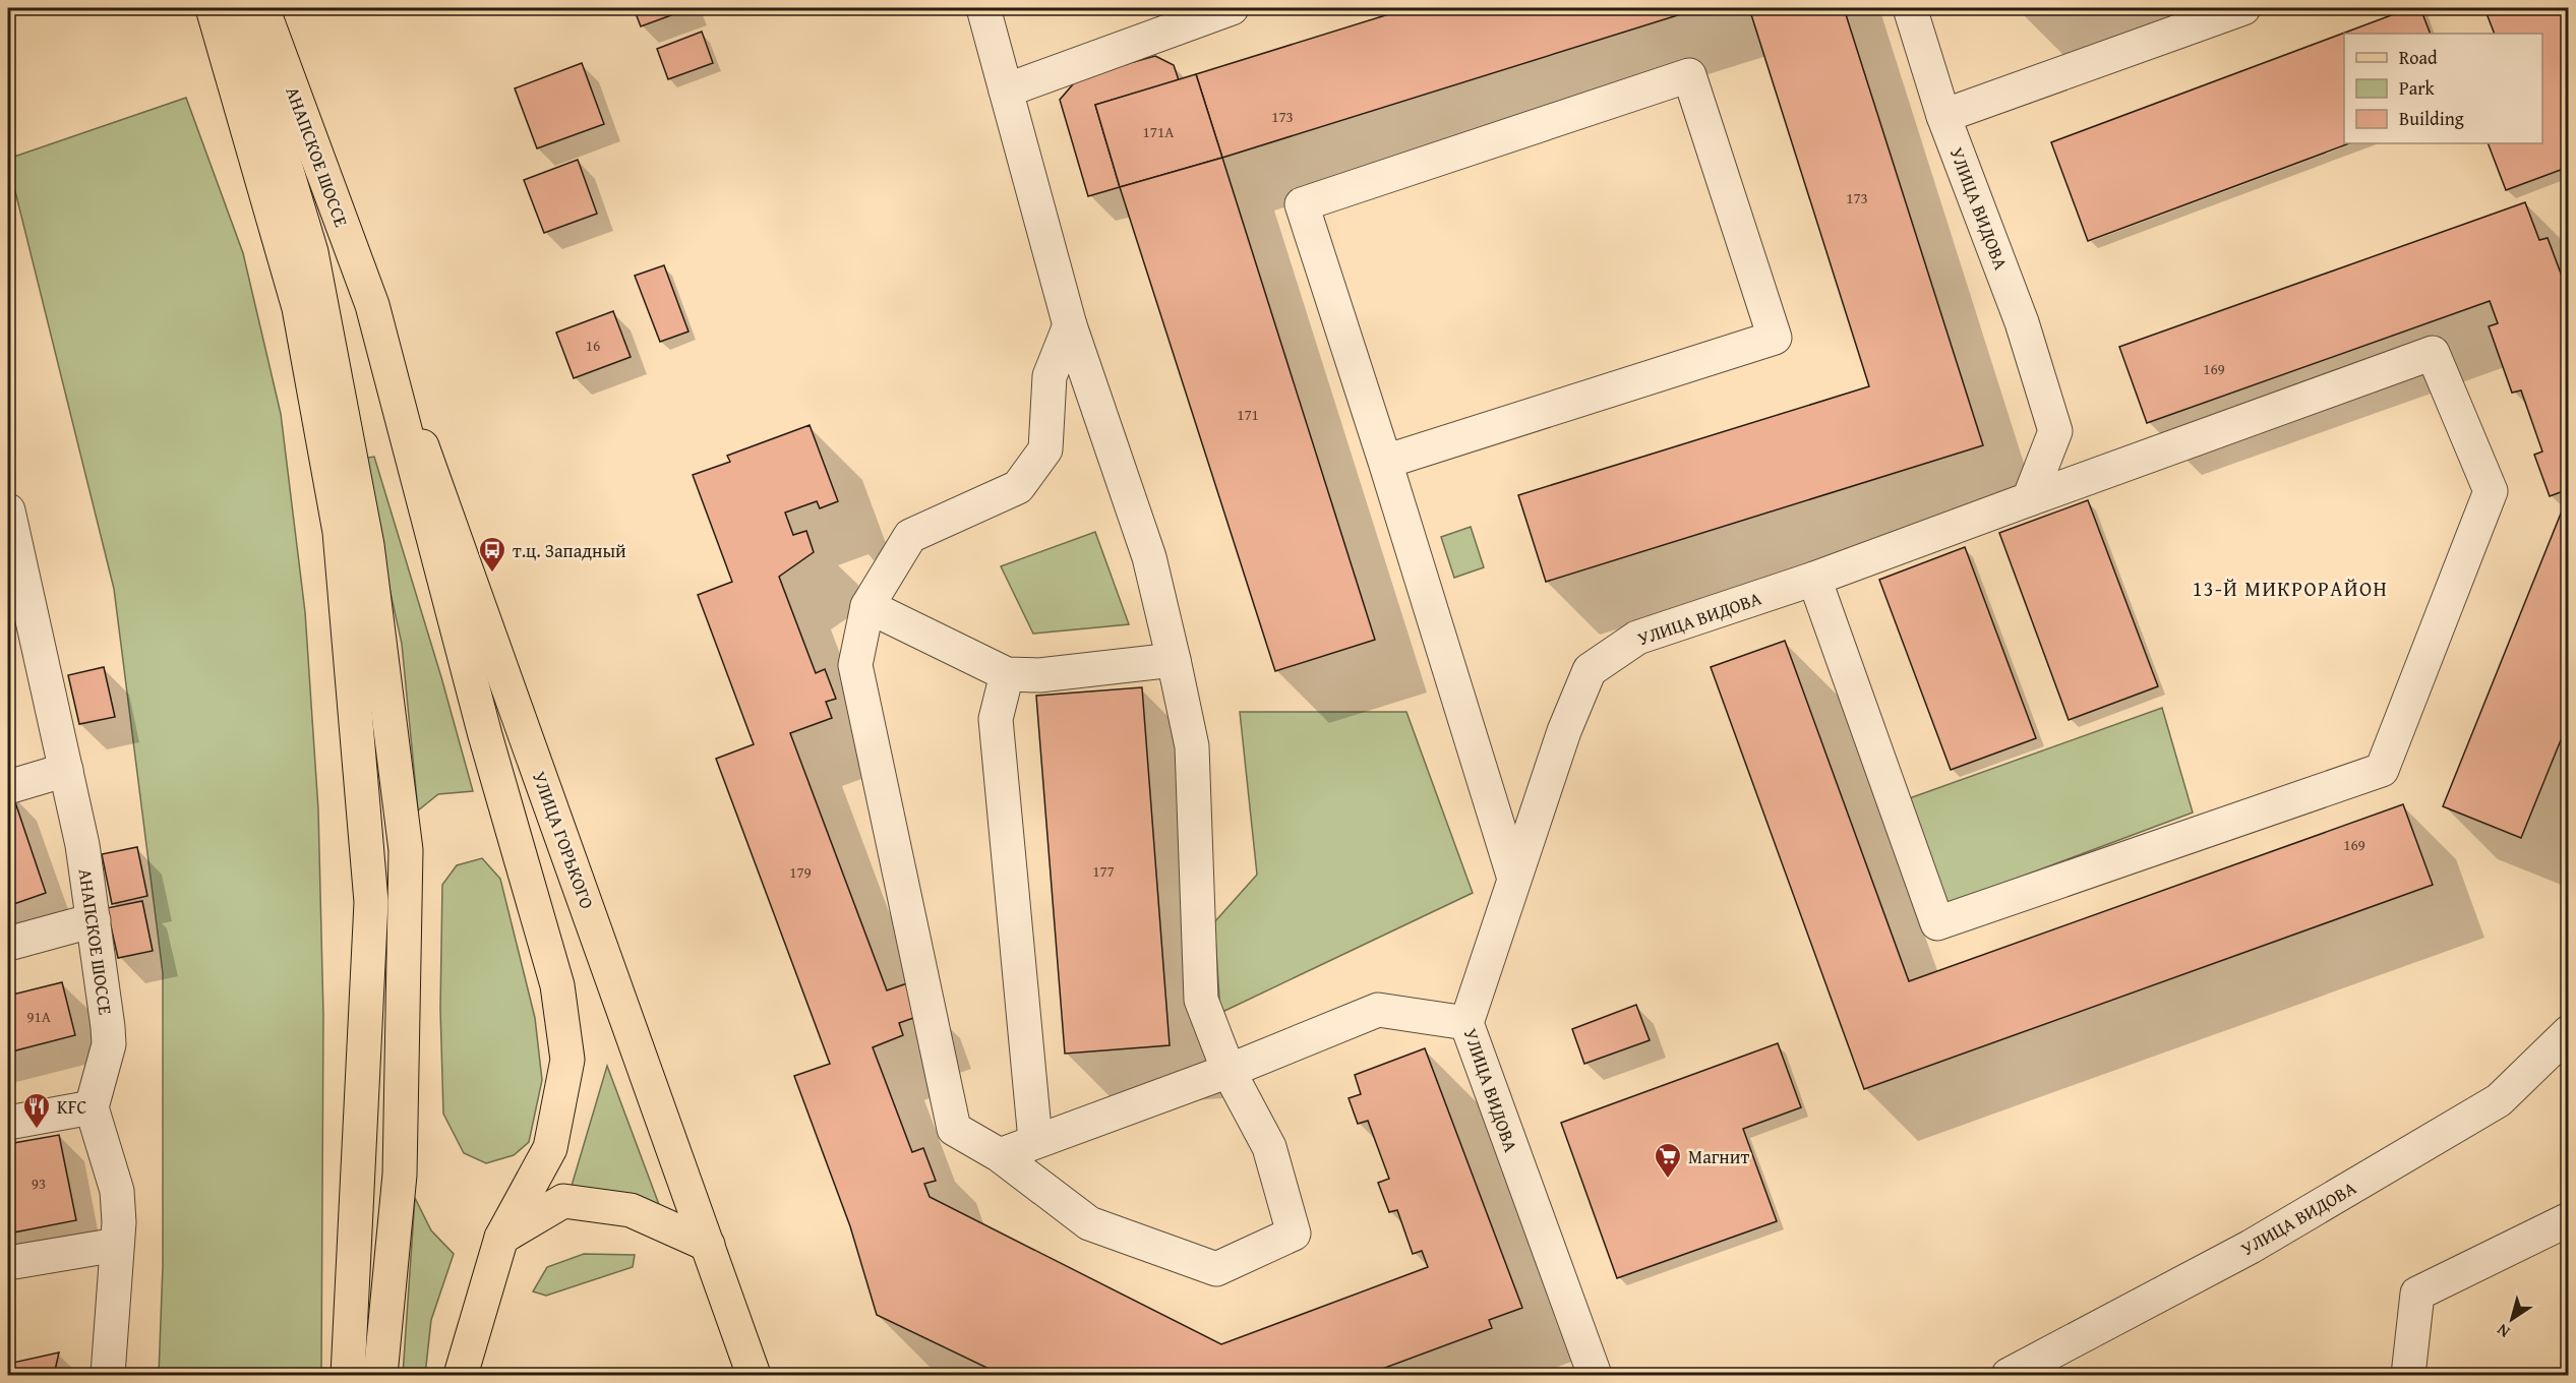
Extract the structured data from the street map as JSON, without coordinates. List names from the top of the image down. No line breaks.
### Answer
{"streets":{"main road":["АНАПСКОЕ ШОССЕ","УЛИЦА ГОРЬКОГО"],"street":["УЛИЦА ВИДОВА"]},"crossings":[["АНАПСКОЕ ШОССЕ","УЛИЦА ГОРЬКОГО"]],"districts":["13-Й МИКРОРАЙОН"],"places":{"bus stop":["т.ц. Западный"],"restaurant":["KFC"],"supermarket":["Магнит"]},"house_numbers":["173","171А","173","16","169","171","169","177","179","91А","93"],"legend":["Road","Park","Building"],"north":"bottom left"}
